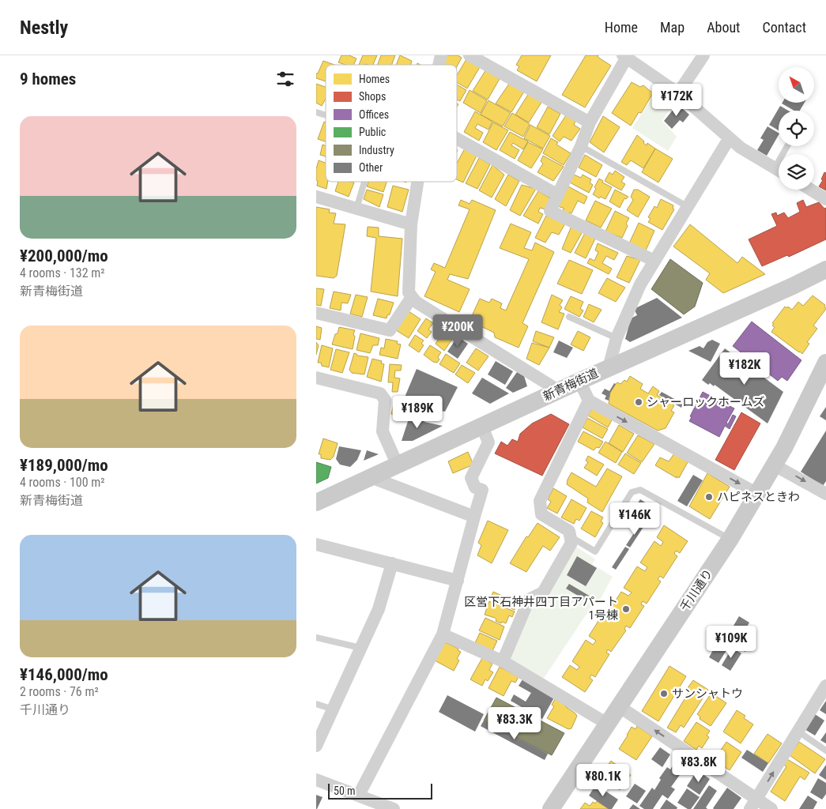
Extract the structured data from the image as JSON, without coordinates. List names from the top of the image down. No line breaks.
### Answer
{"streets":{"main road":["新青梅街道","千川通り"]},"places":["シャーロックホームズ","ハピネスときわ","区営下石神井四丁目アパート 1号棟","サンシャトウ"],"legend":["Homes","Shops","Offices","Public","Industry","Other"],"scale_bar":"50 m","north":"top left","page":{"header":"Nestly","nav":["Home","Map","About","Contact"],"heading":"9 homes","price":["¥172K","¥200K","¥182K","¥189K","¥146K","¥109K","¥83.3K","¥83.8K","¥80.1K"],"list":[{"name":"¥200,000/mo","note":"4 rooms · 132 m² · 新青梅街道"},{"name":"¥189,000/mo","note":"4 rooms · 100 m² · 新青梅街道"},{"name":"¥146,000/mo","note":"2 rooms · 76 m² · 千川通り"}],"scale":"50 m"}}
